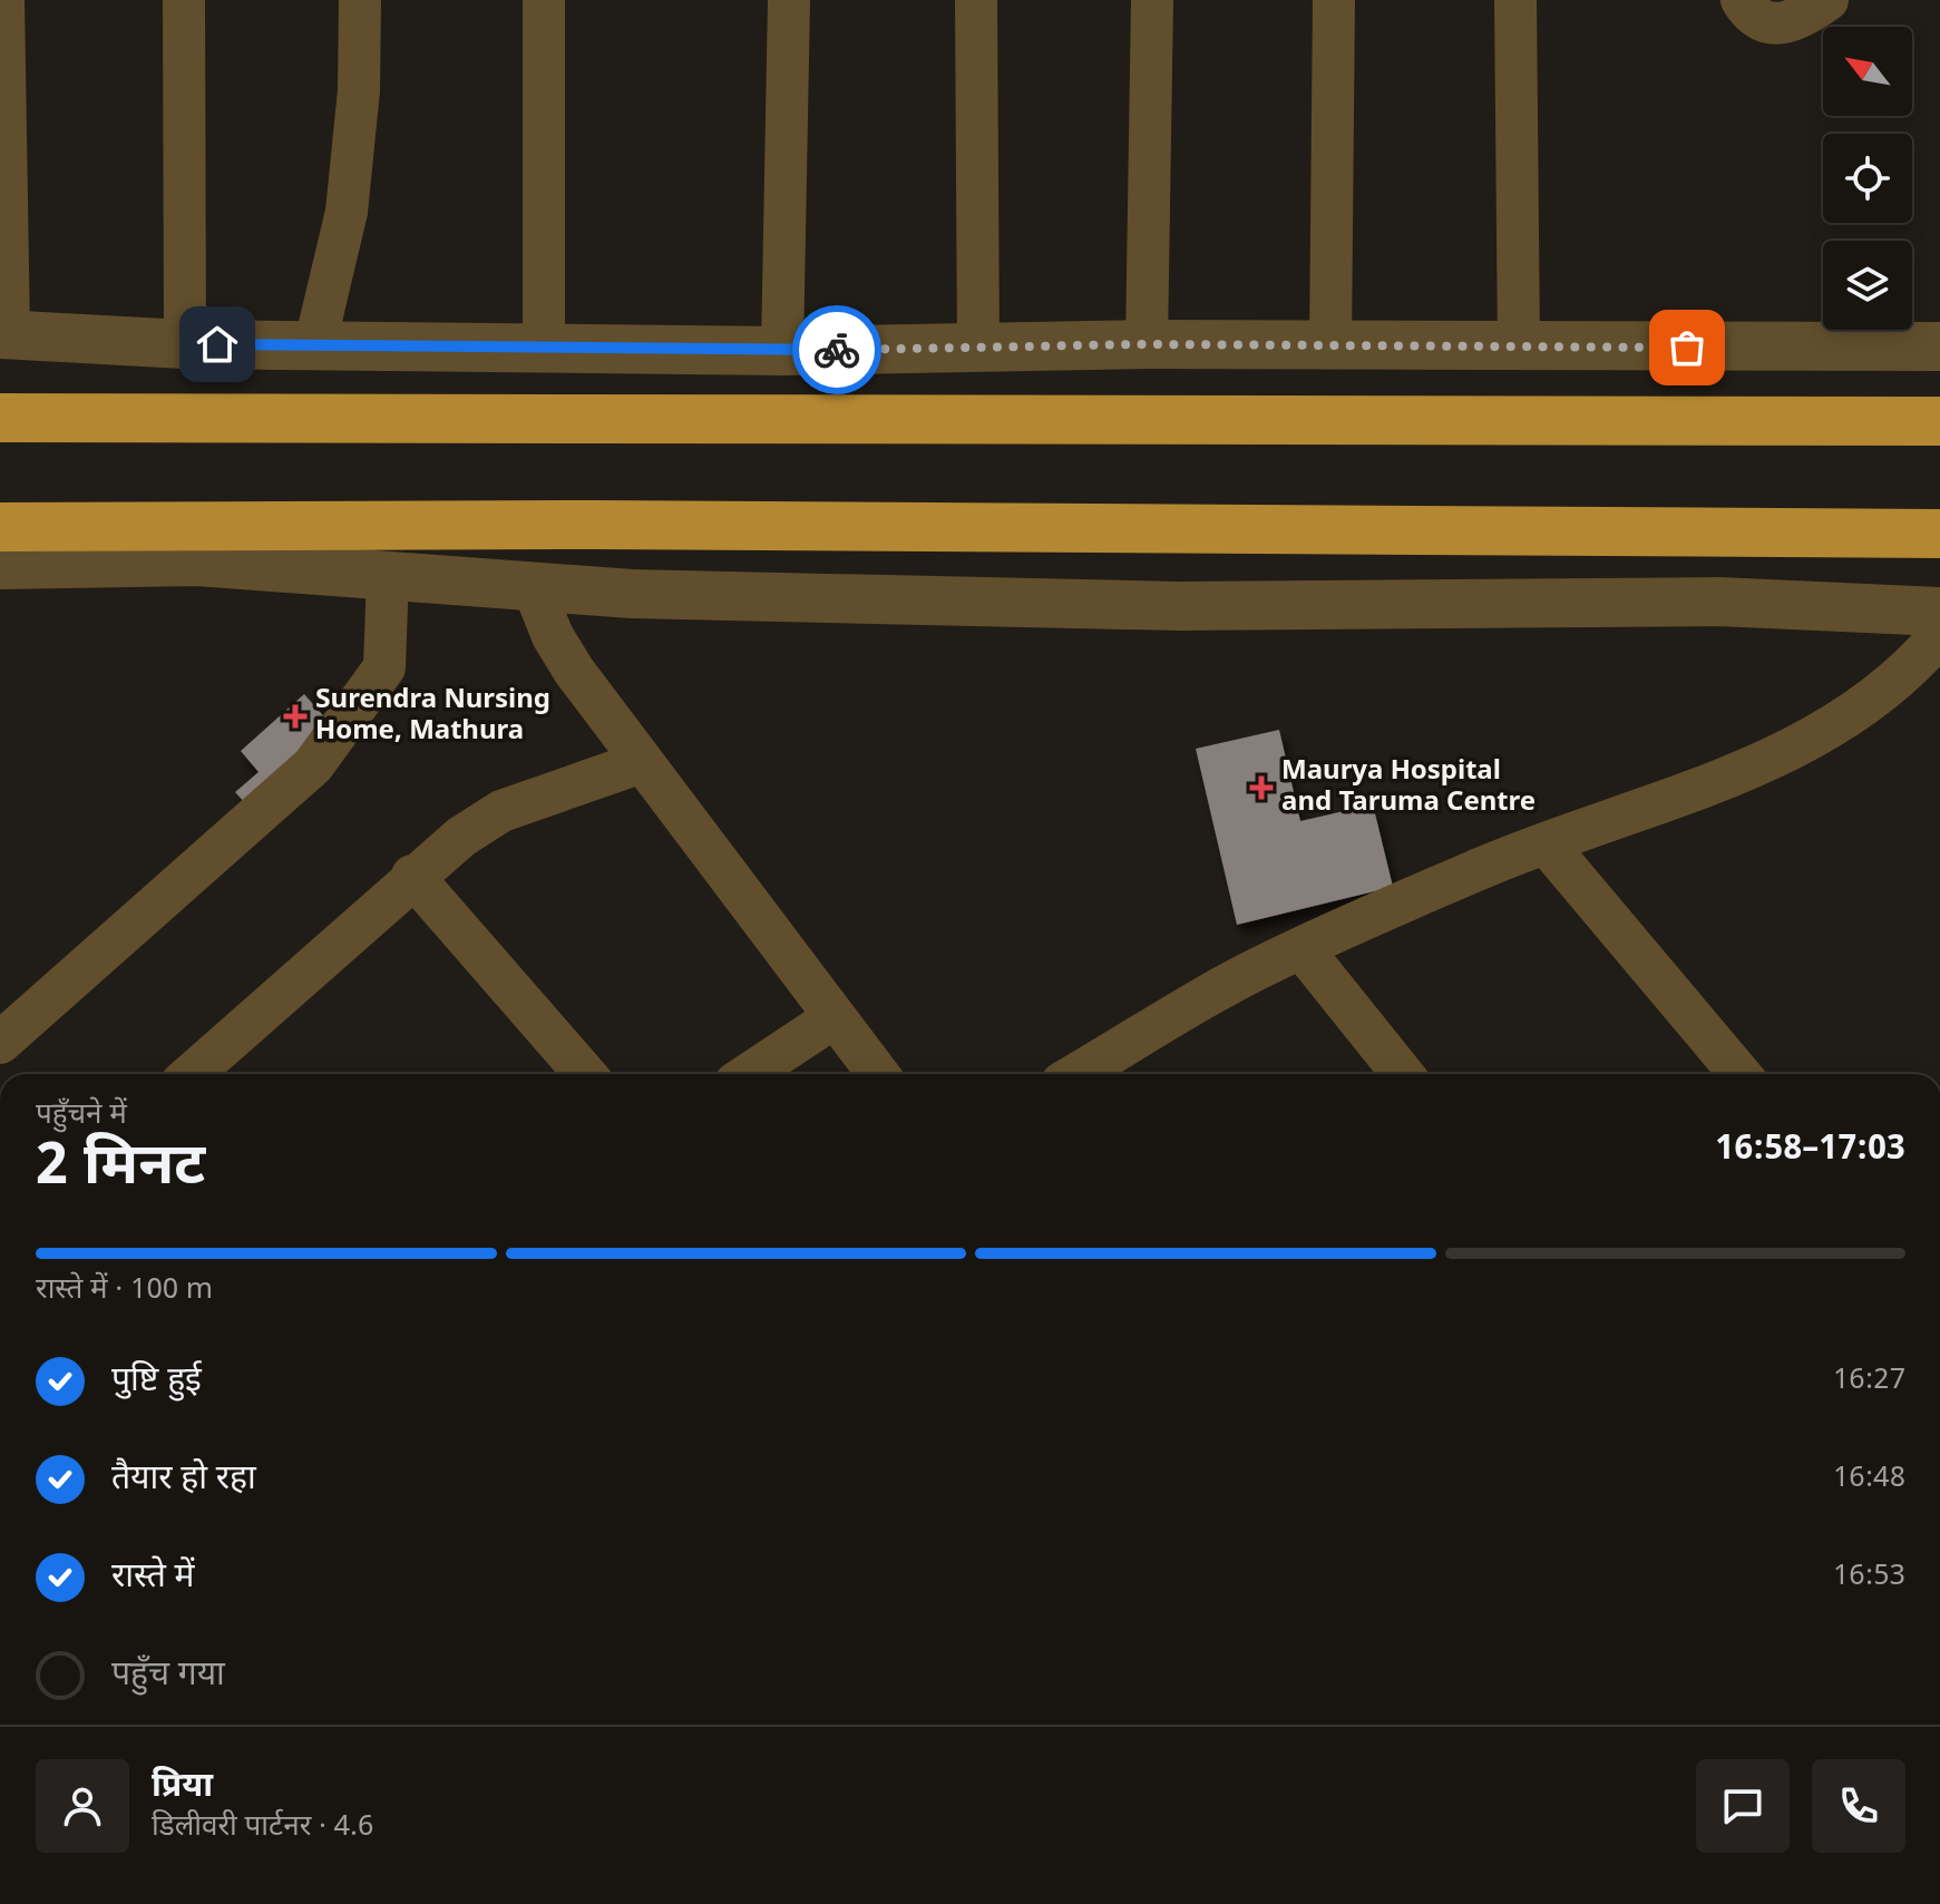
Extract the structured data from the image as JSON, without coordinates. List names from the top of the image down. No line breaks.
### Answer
{"places":{"health":["Surendra Nursing Home, Mathura","Maurya Hospital and Taruma Centre"]},"north":"top left","page":{"heading":["2 मिनट","पहुँचने में","16:58–17:03"],"panel":["प्रिया","डिलीवरी पार्टनर · 4.6"],"bar":"रास्ते में · 100 m","list":[["पुष्टि हुई","16:27"],["तैयार हो रहा","16:48"],["रास्ते में","16:53"],"पहुँच गया"]}}
